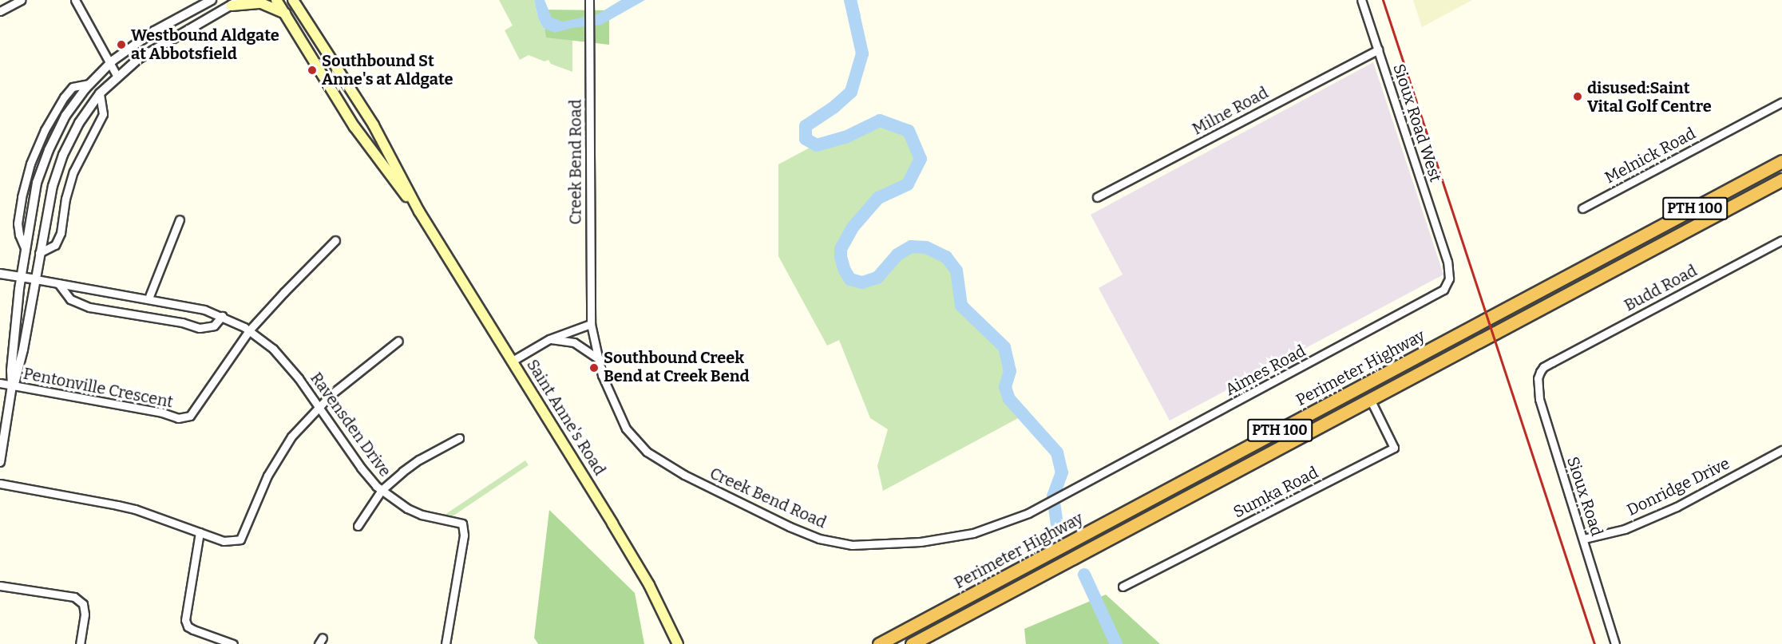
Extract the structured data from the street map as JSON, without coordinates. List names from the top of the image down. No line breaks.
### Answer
{"streets":{"highway":["PTH 100","Perimeter Highway"],"main road":["Saint Anne's Road"],"street":["Milne Road","Sioux Road West","Melnick Road","Creek Bend Road","Budd Road","Aimes Road","Pentonville Crescent","Ravensden Drive","Donridge Drive","Sumka Road","Sioux Road"]},"crossings":[["Milne Road","Sioux Road West"],["Sioux Road West","Aimes Road"],["Creek Bend Road","Aimes Road"],["Budd Road","Sioux Road"],["Perimeter Highway","Sumka Road"],["Pentonville Crescent","Ravensden Drive"],["Donridge Drive","Sioux Road"]],"places":["Westbound Aldgate at Abbotsfield","Southbound St Anne's at Aldgate","disused:Saint Vital Golf Centre","Southbound Creek Bend at Creek Bend"]}
